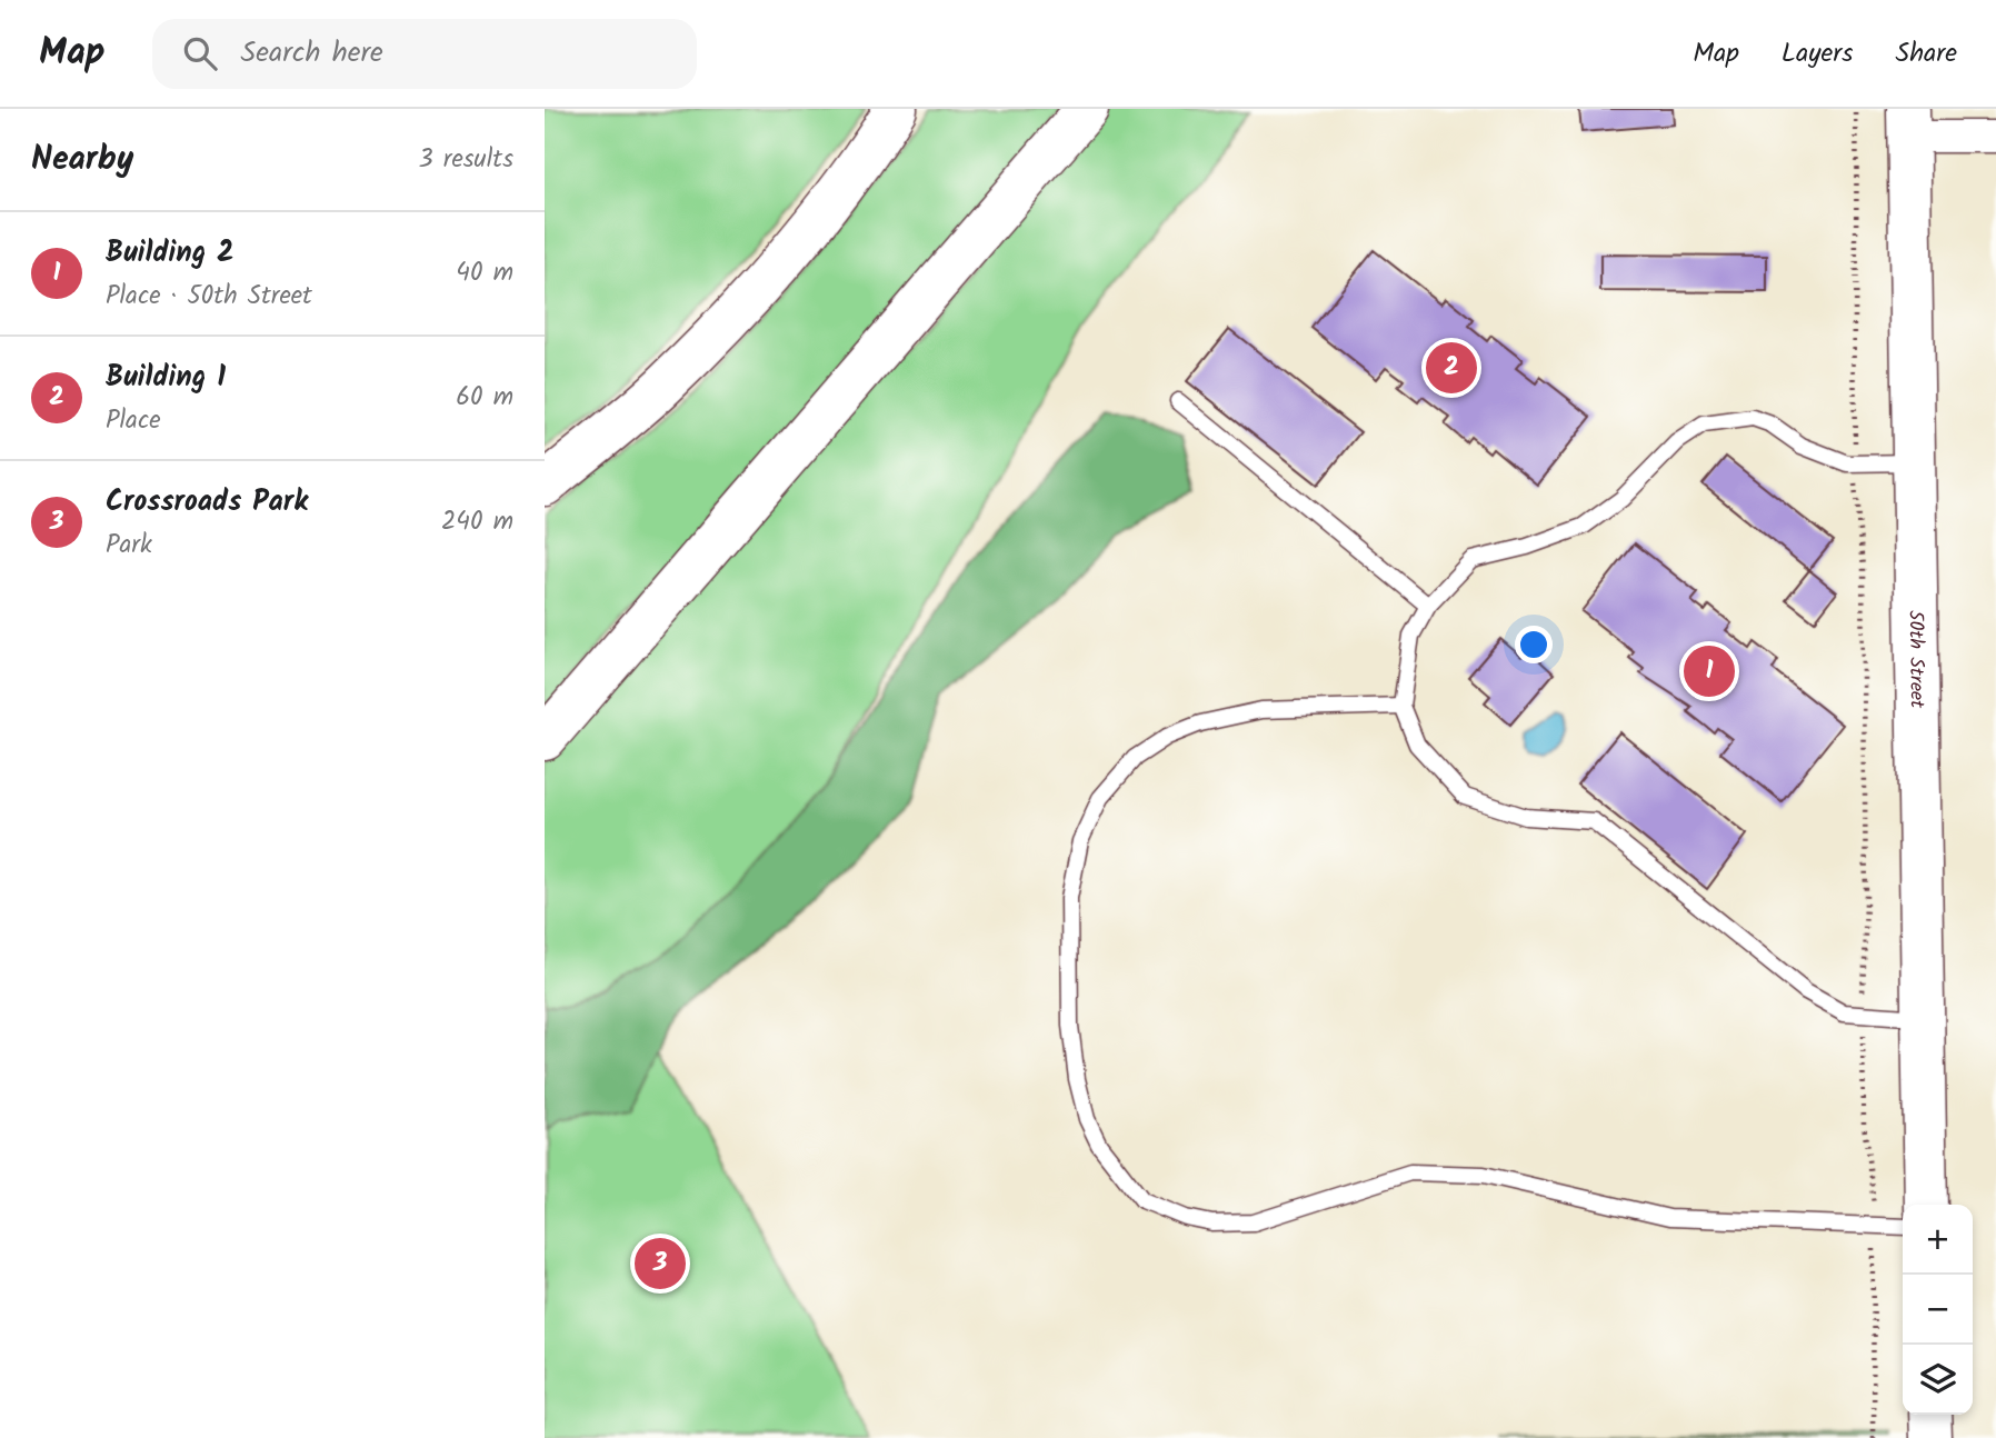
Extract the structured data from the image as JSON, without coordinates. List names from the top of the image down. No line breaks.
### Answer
{"streets":{"main road":["50th Street"]},"page":{"header":"Map","search":"Search here","nav":["Map","Layers","Share"],"heading":["Nearby","3 results"],"list":[{"mark":"1","name":"Building 2","note":"Place · 50th Street","value":"40 m"},{"mark":"2","name":"Building 1","note":"Place","value":"60 m"},{"mark":"3","name":"Crossroads Park","note":"Park","value":"240 m"}],"pins":["2","1","3"],"map_buttons":["+","−"]}}
